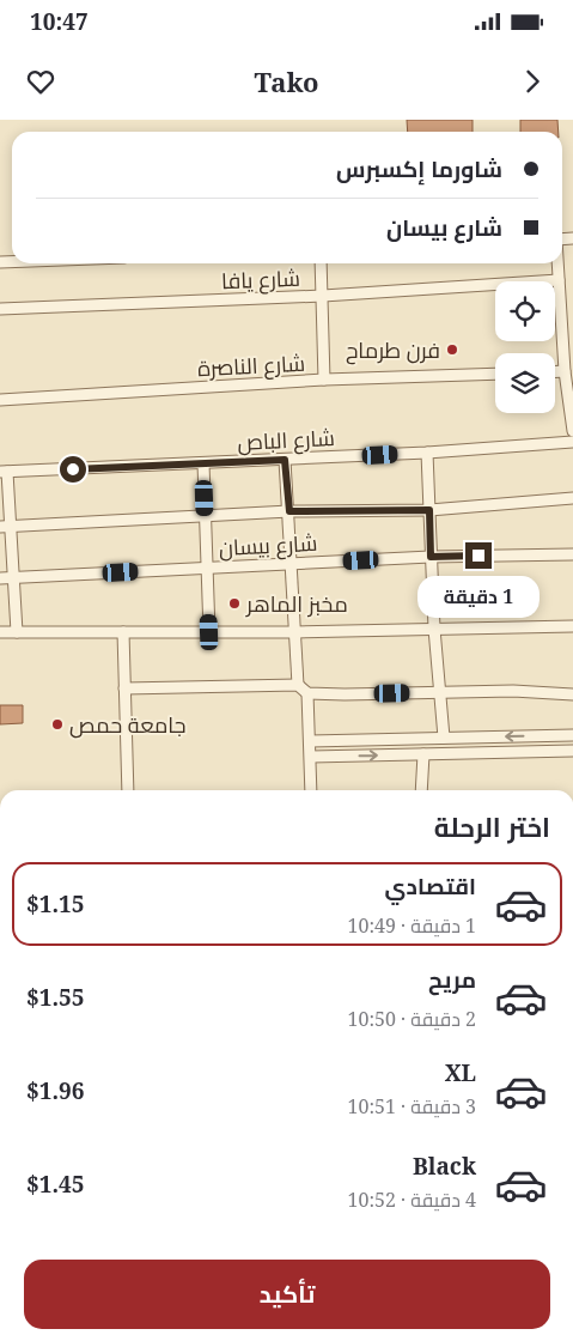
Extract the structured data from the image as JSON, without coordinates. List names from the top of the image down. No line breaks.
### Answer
{"streets":{"street":["شارع يافا","شارع الناصرة","شارع الباص","شارع بيسان"]},"places":["فرن طرماح","مخبز الماهر","جامعة حمص"],"page":{"status":"10:47","header":"Tako","banner":["شاورما إكسبرس","شارع بيسان"],"bubble":"1 دقيقة","heading":"اختر الرحلة","list":[{"name":"اقتصادي","note":"1 دقيقة · 10:49","value":"$1.15"},{"name":"مريح","note":"2 دقيقة · 10:50","value":"$1.55"},{"name":"XL","note":"3 دقيقة · 10:51","value":"$1.96"},{"name":"Black","note":"4 دقيقة · 10:52","value":"$1.45"}],"buttons":"تأكيد"}}
